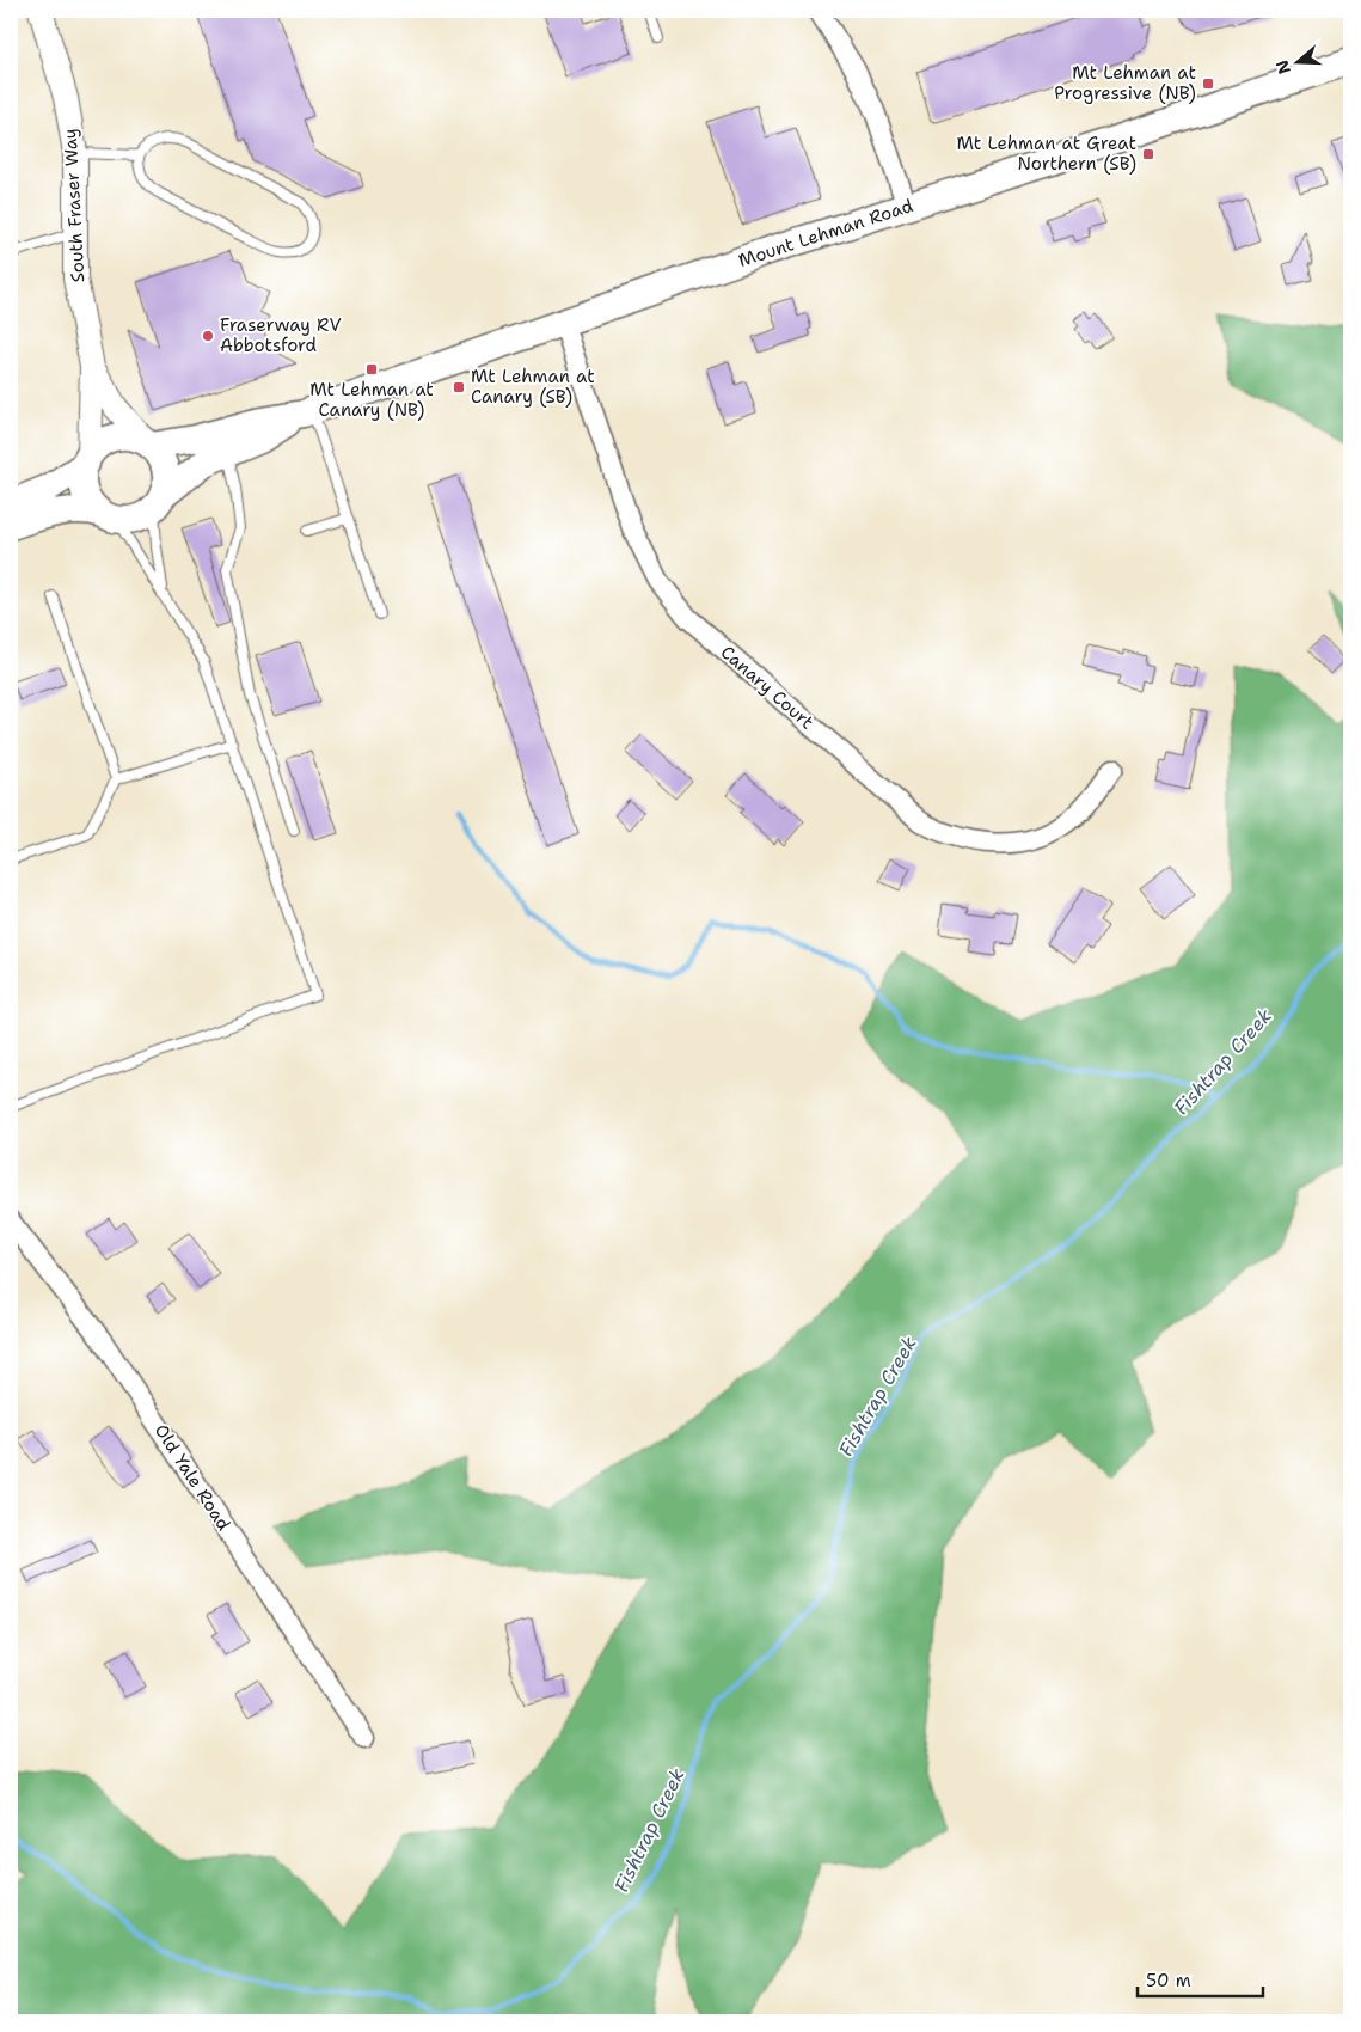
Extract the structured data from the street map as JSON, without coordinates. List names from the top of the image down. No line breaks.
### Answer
{"streets":{"main road":["Mount Lehman Road"],"street":["South Fraser Way","Canary Court","Old Yale Road"]},"crossings":[["South Fraser Way","Mount Lehman Road"],["Mount Lehman Road","Canary Court"]],"water":["Fishtrap Creek"],"places":{"transit":["Mt Lehman at Progressive (NB)","Mt Lehman at Great Northern (SB)","Mt Lehman at Canary (NB)","Mt Lehman at Canary (SB)"],"other":["Fraserway RV Abbotsford"]},"scale_bar":"50 m","north":"left"}
